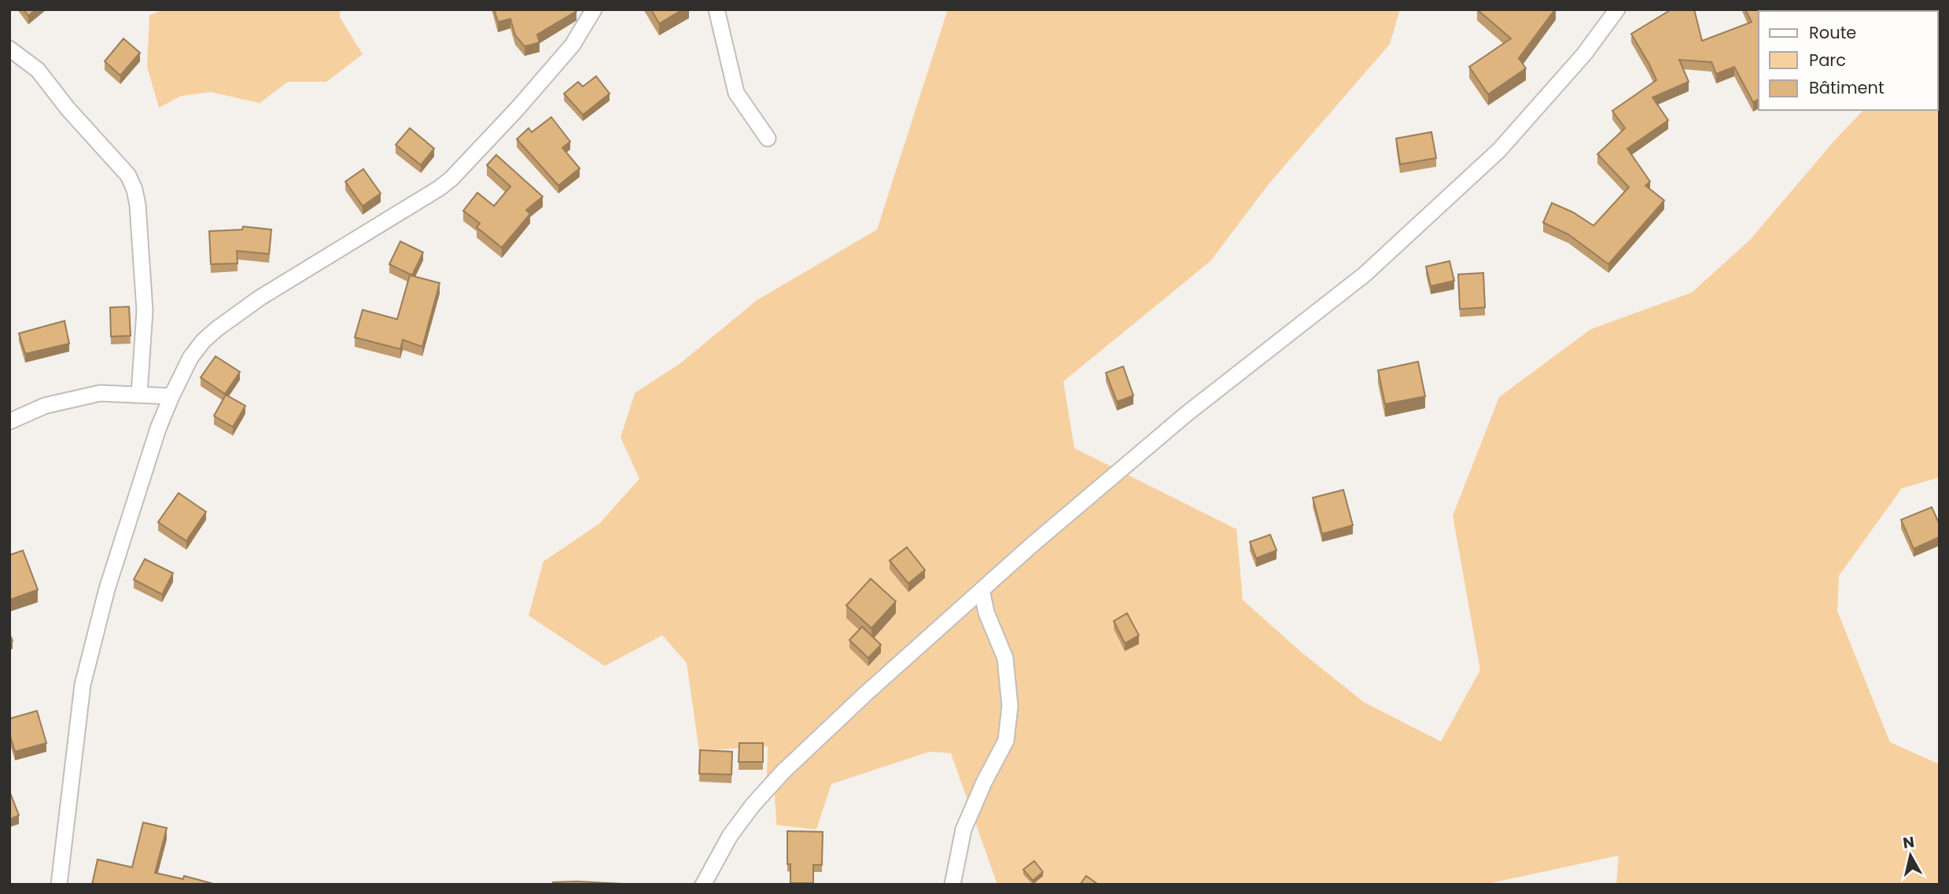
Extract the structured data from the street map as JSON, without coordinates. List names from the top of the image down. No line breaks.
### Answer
{"legend":["Route","Parc","Bâtiment"],"north":"top"}
